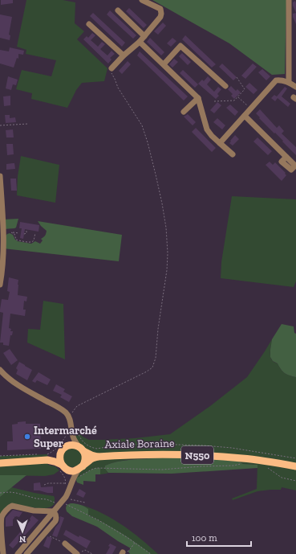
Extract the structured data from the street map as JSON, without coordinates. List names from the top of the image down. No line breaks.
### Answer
{"streets":{"main road":["Axiale Boraine","N550"]},"places":["Intermarché Super"],"scale_bar":"100 m","north":"bottom"}
